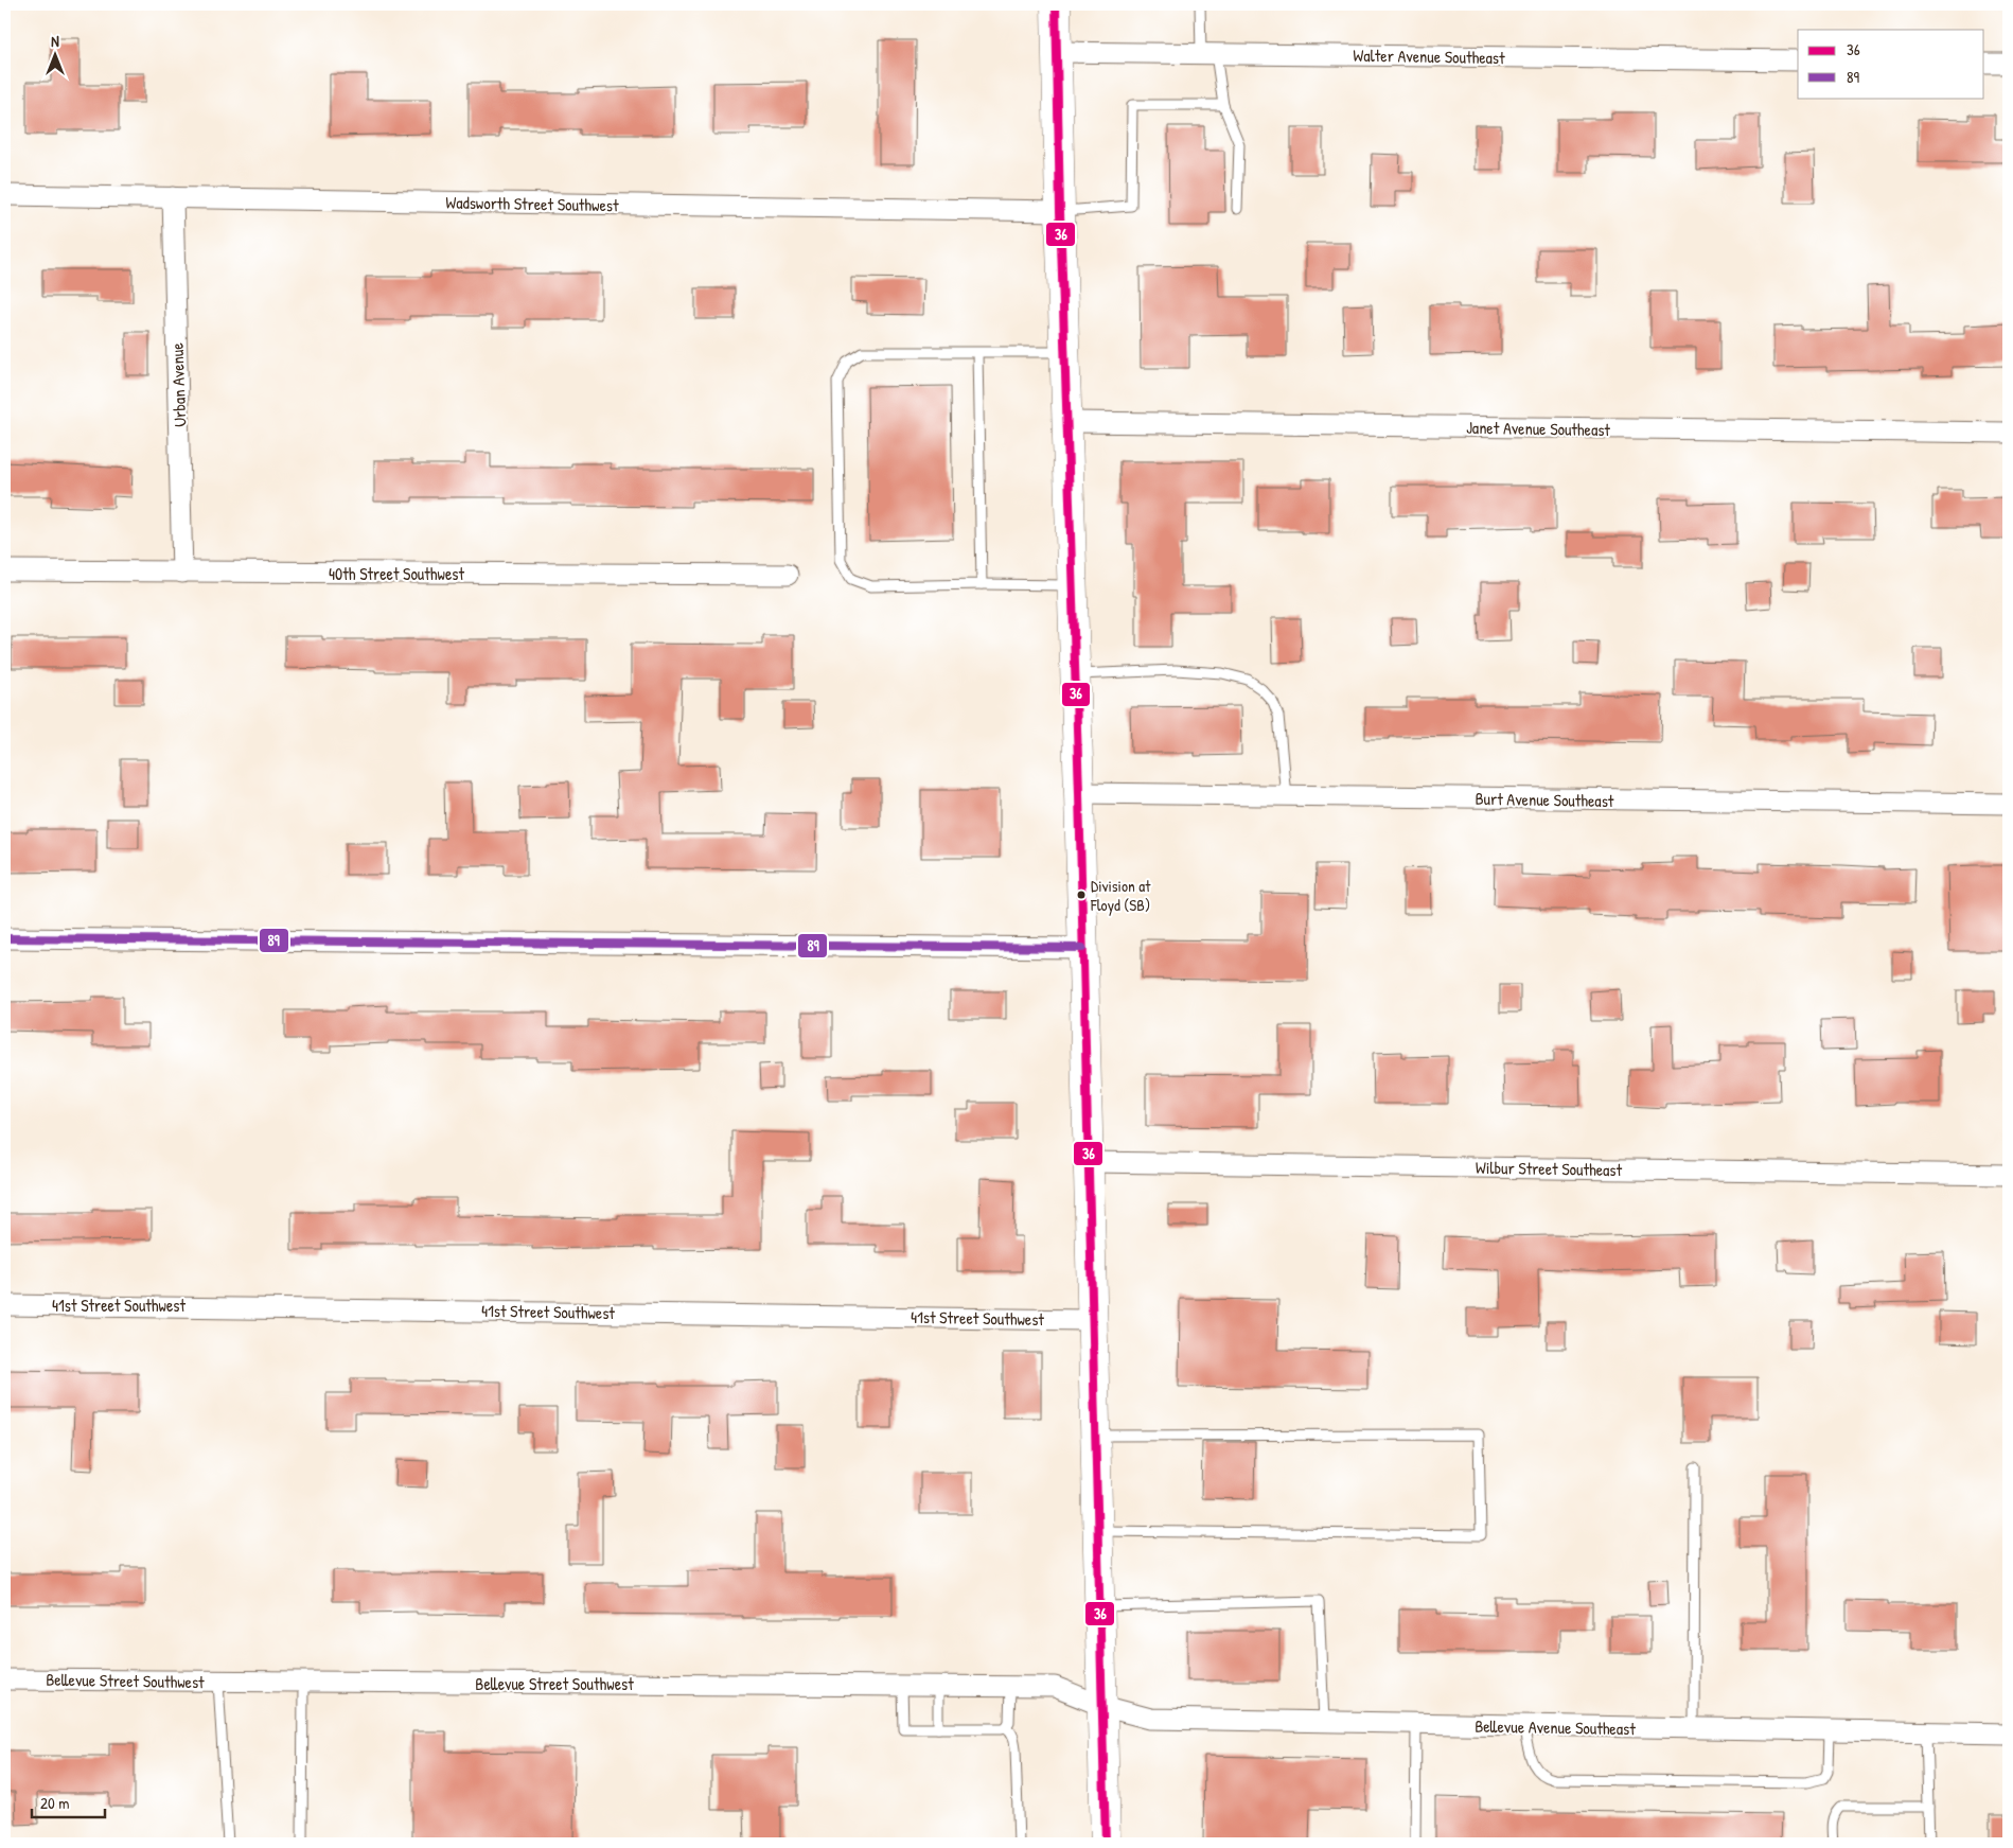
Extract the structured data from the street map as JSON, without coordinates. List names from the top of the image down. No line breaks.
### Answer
{"streets":{"street":["Walter Avenue Southeast","Wadsworth Street Southwest","Urban Avenue","Janet Avenue Southeast","40th Street Southwest","Burt Avenue Southeast","Wilbur Street Southeast","41st Street Southwest","Bellevue Street Southwest","Bellevue Avenue Southeast"]},"crossings":[["Wadsworth Street Southwest","Urban Avenue"],["Urban Avenue","40th Street Southwest"],["Bellevue Street Southwest","Bellevue Avenue Southeast"]],"places":["Division at Floyd (SB)"],"lines":["transit line 36","transit line 89"],"legend":["36","89"],"scale_bar":"20 m","north":"top"}
